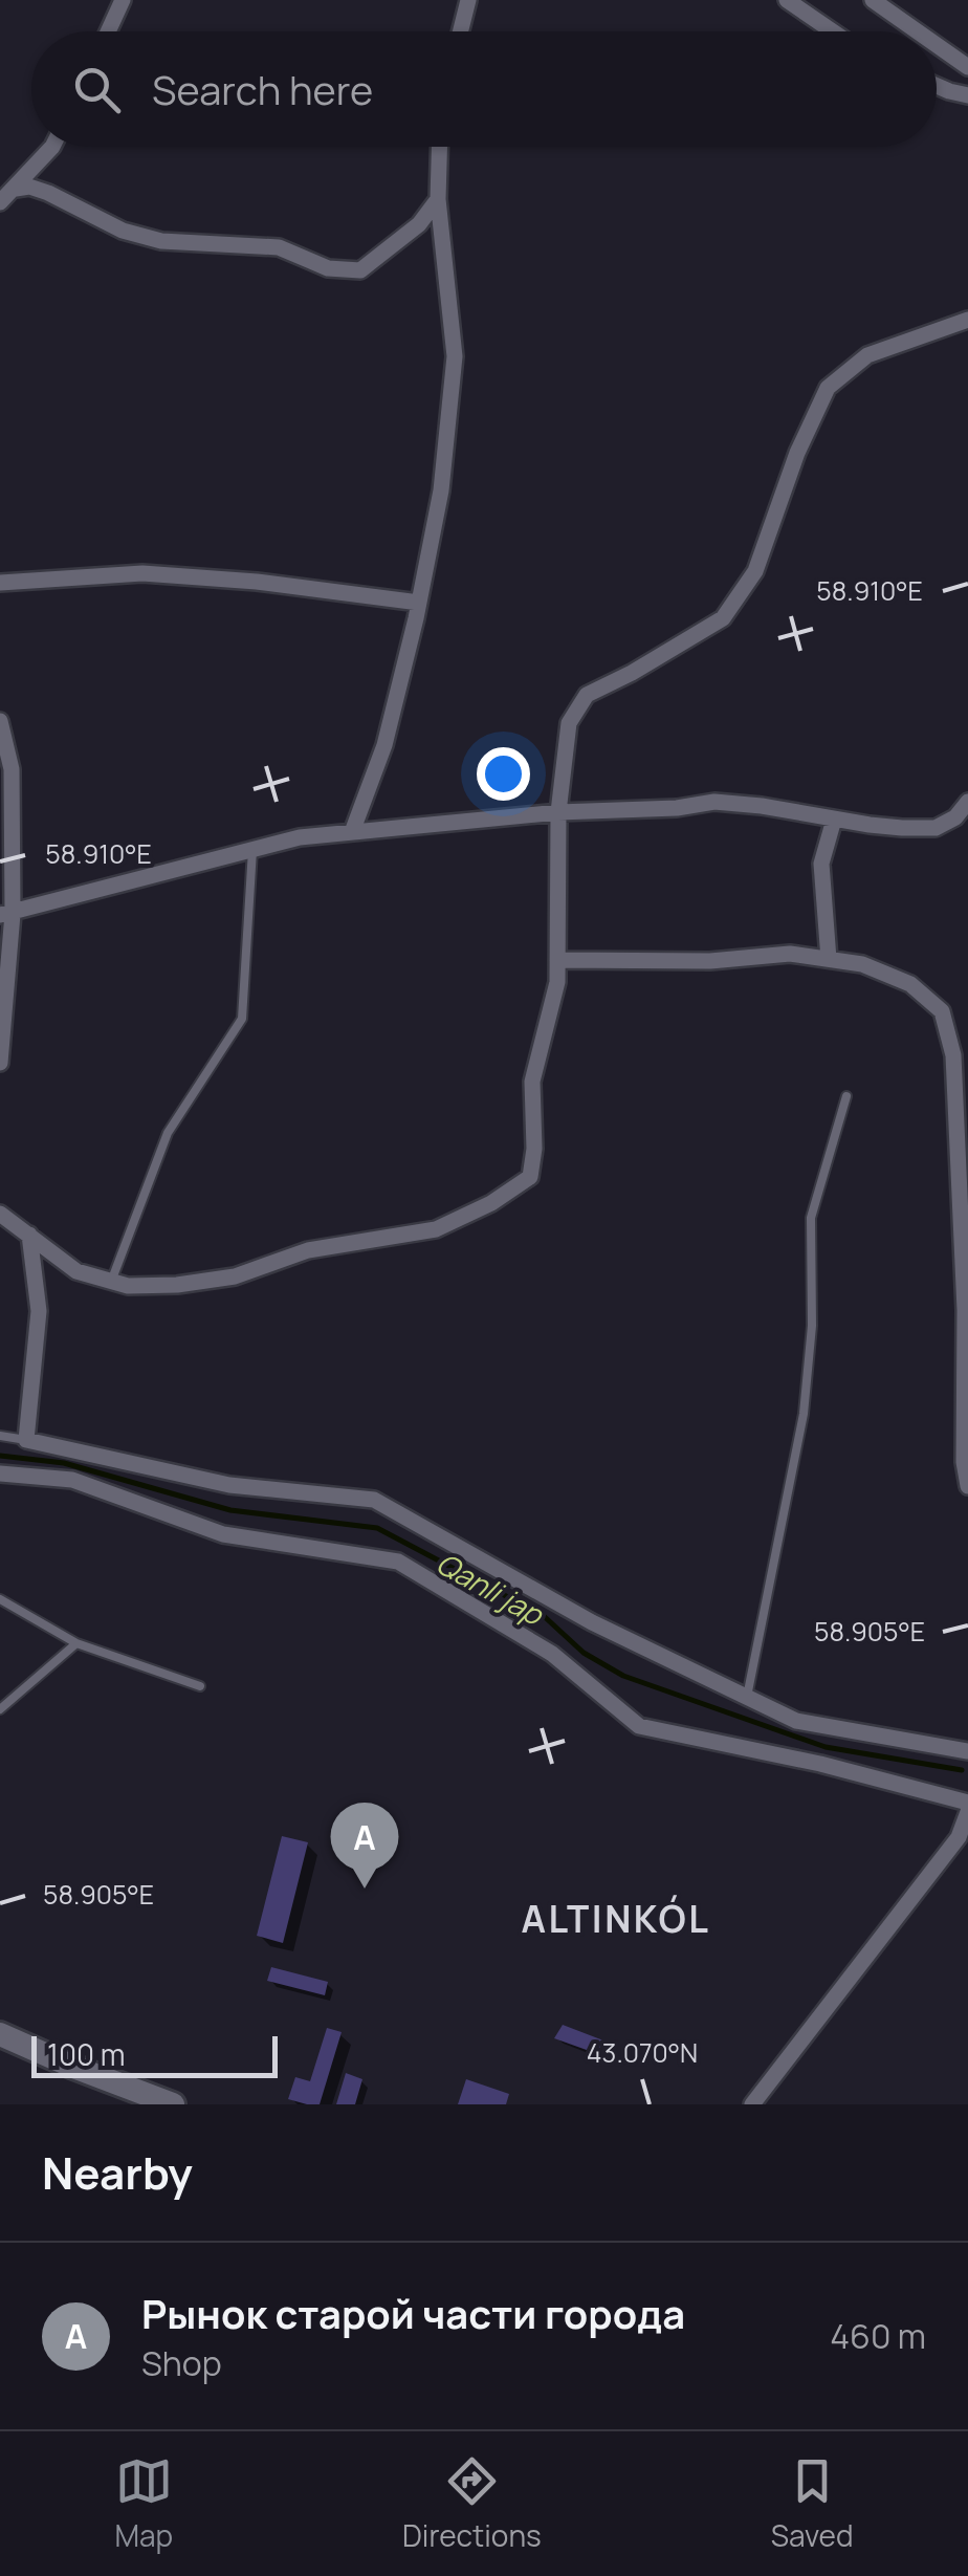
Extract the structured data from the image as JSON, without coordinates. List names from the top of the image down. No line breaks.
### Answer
{"districts":["ALTINKÓL"],"water":["Qanli jap"],"scale_bar":"100 m","page":{"search":"Search here","pins":"A","scale":"100 m","heading":"Nearby","list":[{"mark":"A","name":"Рынок старой части города","note":"Shop","value":"460 m"}],"nav":["Map","Directions","Saved"]},"coordinates":["58.910°E","58.905°E","43.070°N"]}
